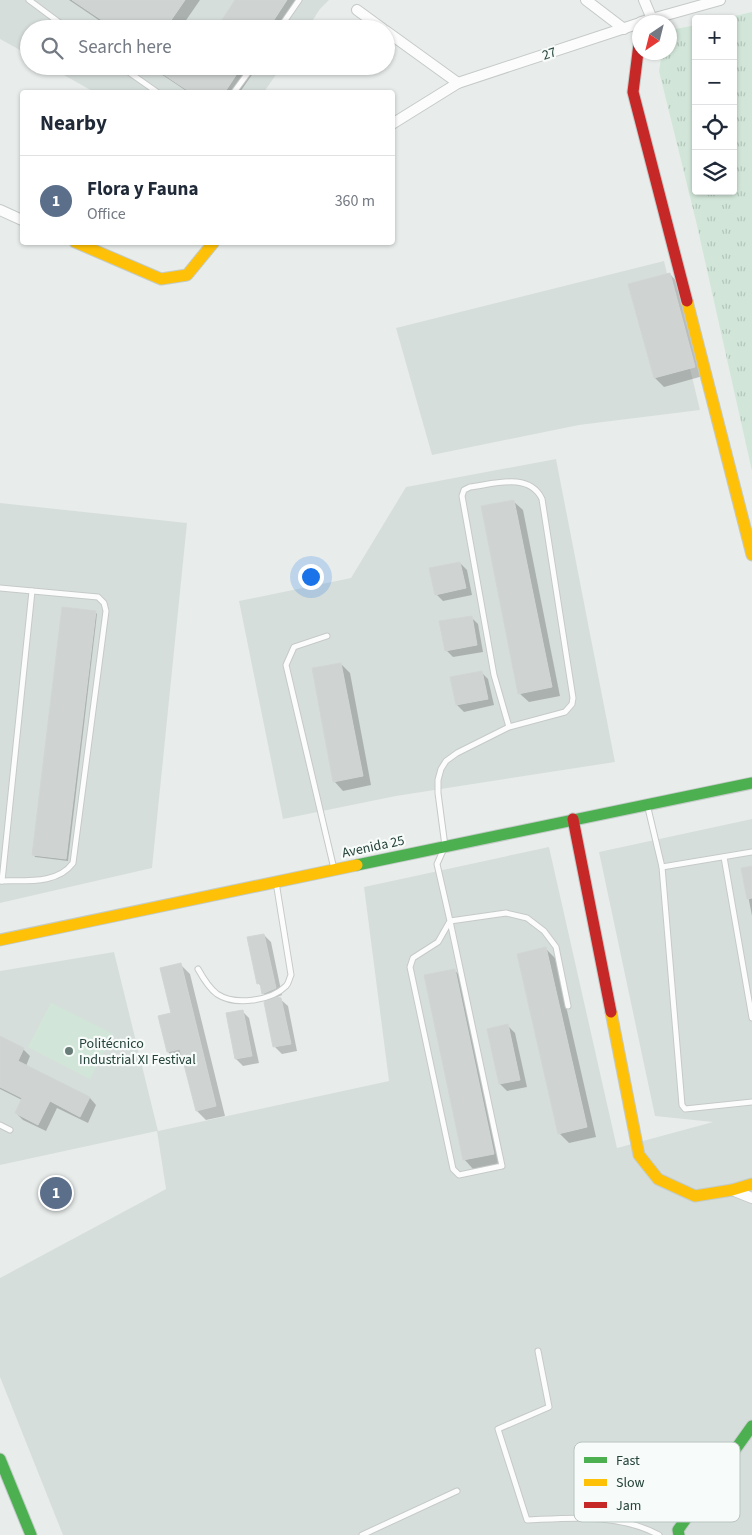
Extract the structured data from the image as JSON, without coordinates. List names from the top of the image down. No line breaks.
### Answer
{"streets":{"street":["27","Avenida 25"]},"places":["Politécnico Industrial XI Festival"],"legend":["Fast","Slow","Jam"],"north":"bottom left","page":{"map_buttons":["+","−"],"search":"Search here","heading":"Nearby","list":[{"mark":"1","name":"Flora y Fauna","note":"Office","value":"360 m"}],"pins":"1"}}
